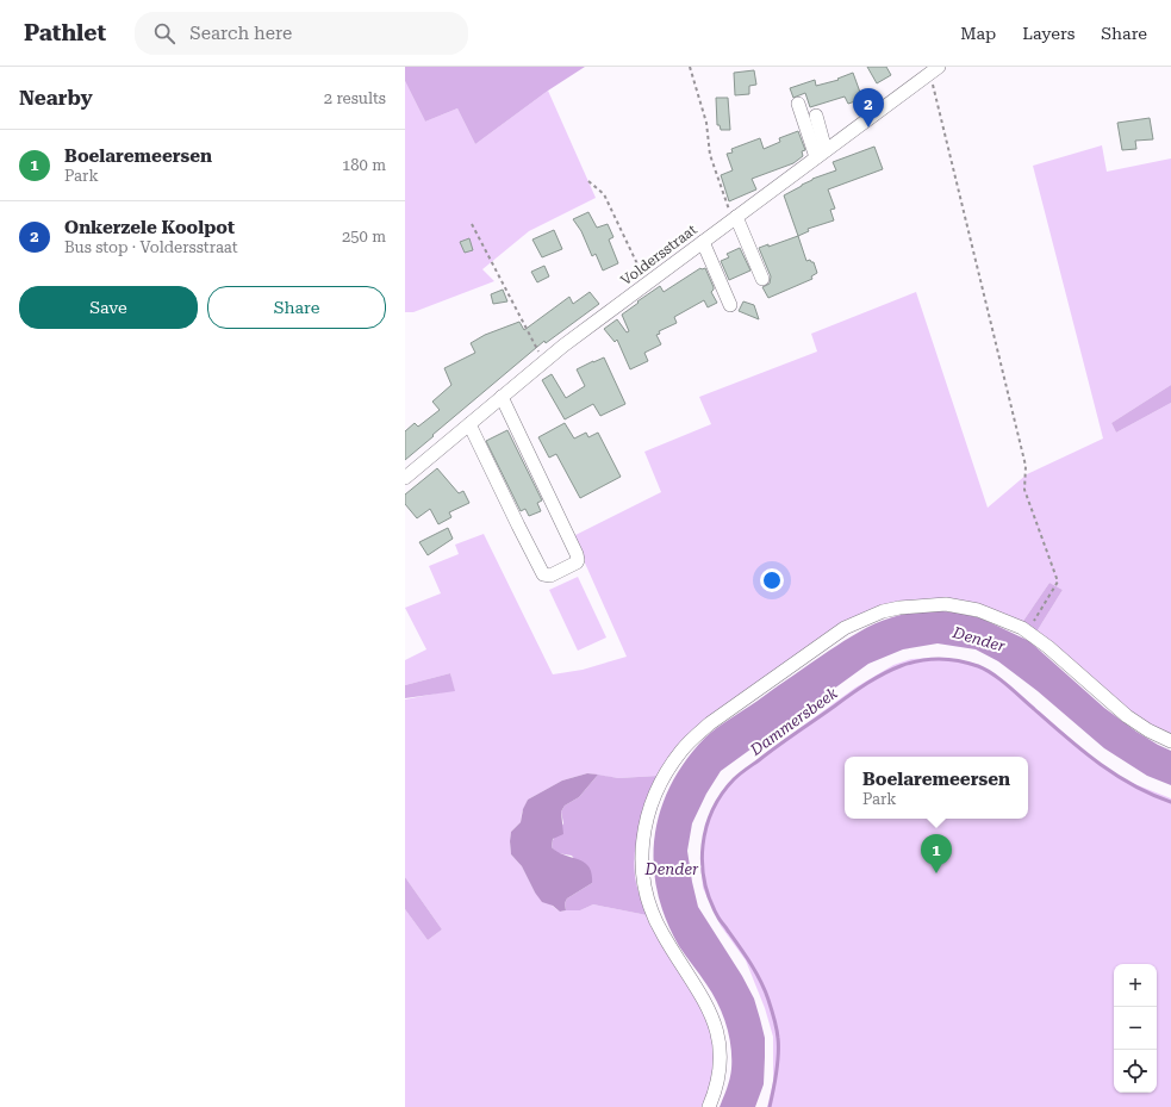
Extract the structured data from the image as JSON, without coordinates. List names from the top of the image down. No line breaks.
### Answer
{"streets":{"street":["Voldersstraat"]},"water":["Dender","Dammersbeek"],"page":{"header":"Pathlet","search":"Search here","nav":["Map","Layers","Share"],"heading":["Nearby","2 results"],"pins":["2","1"],"list":[{"mark":"1","name":"Boelaremeersen","note":"Park","value":"180 m"},{"mark":"2","name":"Onkerzele Koolpot","note":"Bus stop · Voldersstraat","value":"250 m"}],"buttons":["Save","Share"],"popup":["Boelaremeersen","Park"],"map_buttons":["+","−"]}}
